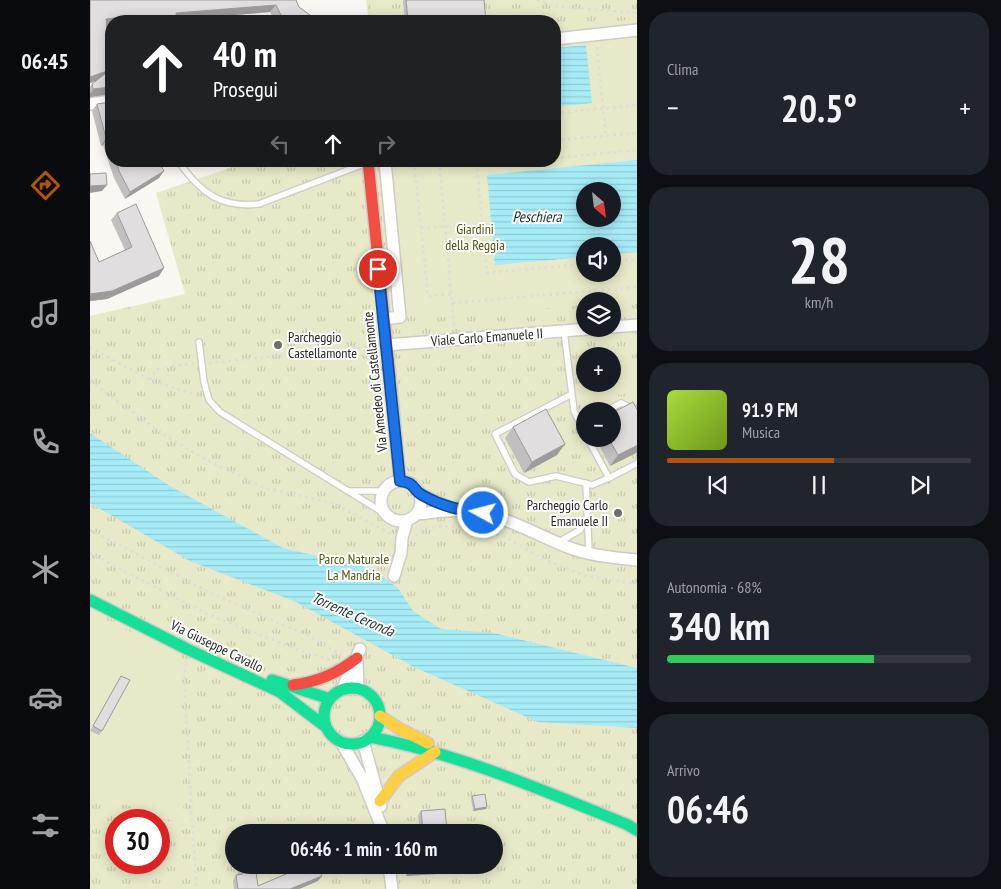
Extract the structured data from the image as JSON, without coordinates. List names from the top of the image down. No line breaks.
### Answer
{"streets":{"street":["Viale Carlo Emanuele II","Via Amedeo di Castellamonte","Via Giuseppe Cavallo"]},"crossings":[["Viale Carlo Emanuele II","Via Amedeo di Castellamonte"]],"water":["Peschiera","Torrente Ceronda"],"parks":["Giardini della Reggia","Parco Naturale La Mandria"],"places":["Parcheggio Castellamonte","Parcheggio Carlo Emanuele II"],"north":"bottom right","page":{"tabs":"06:45","tile":["Clima",["28","km/h"],["Autonomia · 68%","340 km"],["Arrivo","06:46"]],"turn":["40 m","Prosegui"],"heat":["−","20.5°","+"],"map_buttons":["+","−"],"song":["91.9 FM","Musica"],"limit":"30","trip":"06:46 · 1 min · 160 m"}}
